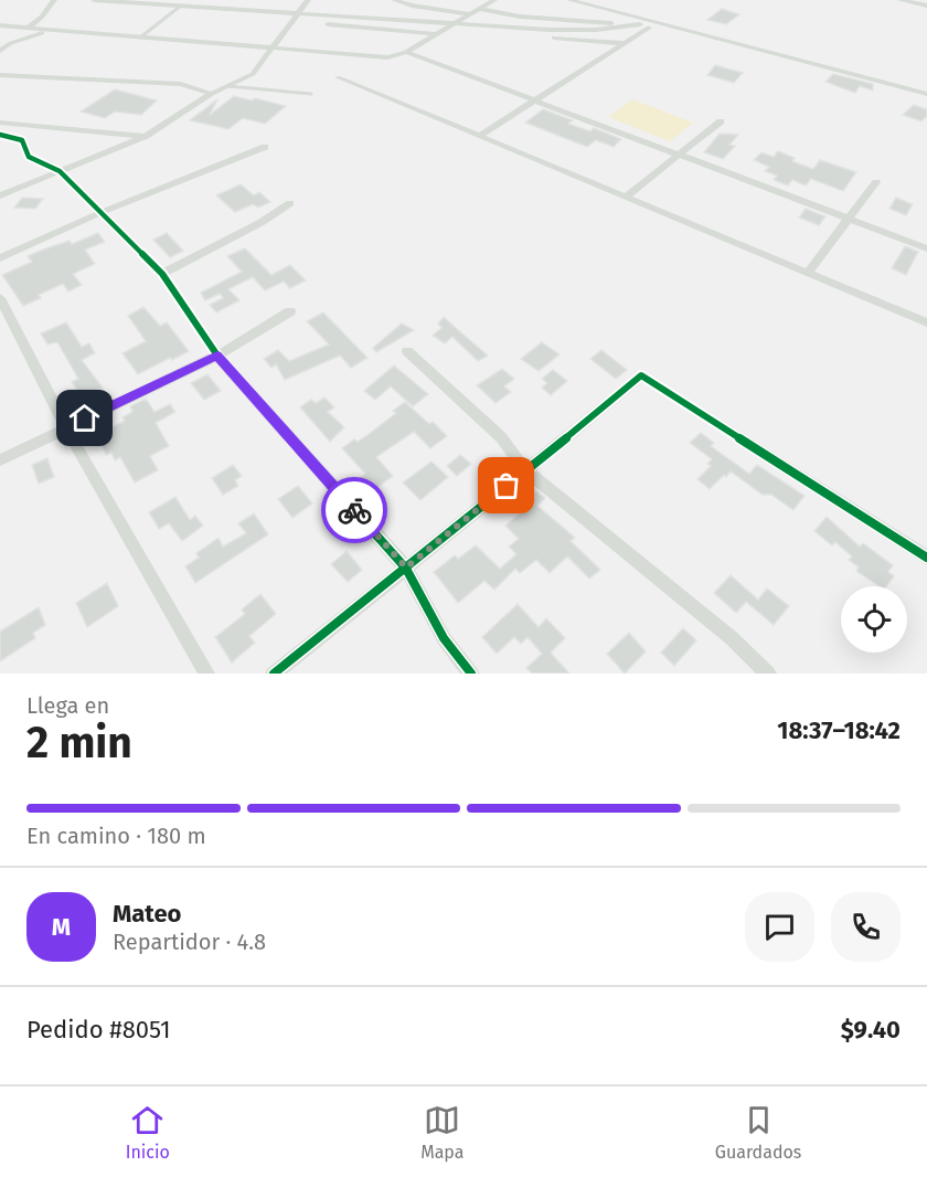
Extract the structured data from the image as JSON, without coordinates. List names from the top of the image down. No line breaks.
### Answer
{"page":{"heading":["2 min","Llega en","18:37–18:42"],"panel":["Mateo","Repartidor · 4.8","Pedido #8051","$9.40"],"bar":"En camino · 180 m","round":"M","tabs":["Inicio","Mapa","Guardados"]}}
